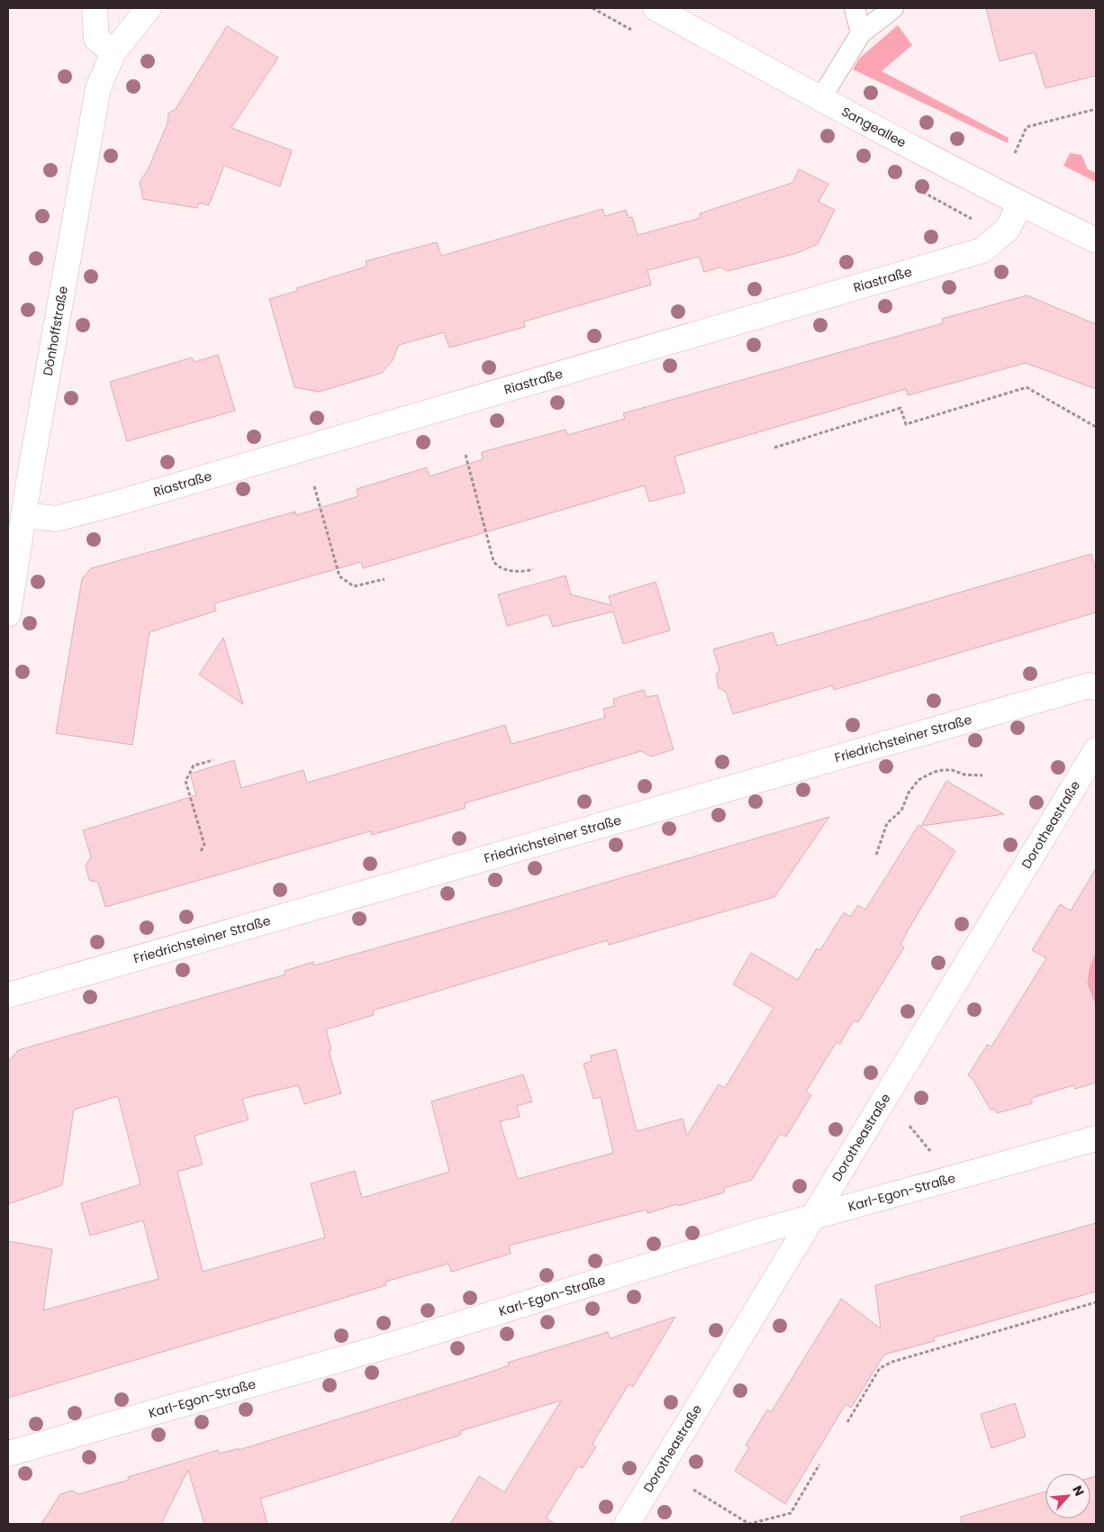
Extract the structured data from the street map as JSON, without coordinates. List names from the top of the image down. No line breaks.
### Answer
{"streets":{"street":["Sangeallee","Riastraße","Dönhoffstraße","Friedrichsteiner Straße","Dorotheastraße","Karl-Egon-Straße"]},"crossings":[["Sangeallee","Riastraße"],["Riastraße","Dönhoffstraße"],["Dorotheastraße","Karl-Egon-Straße"]],"north":"top right"}
